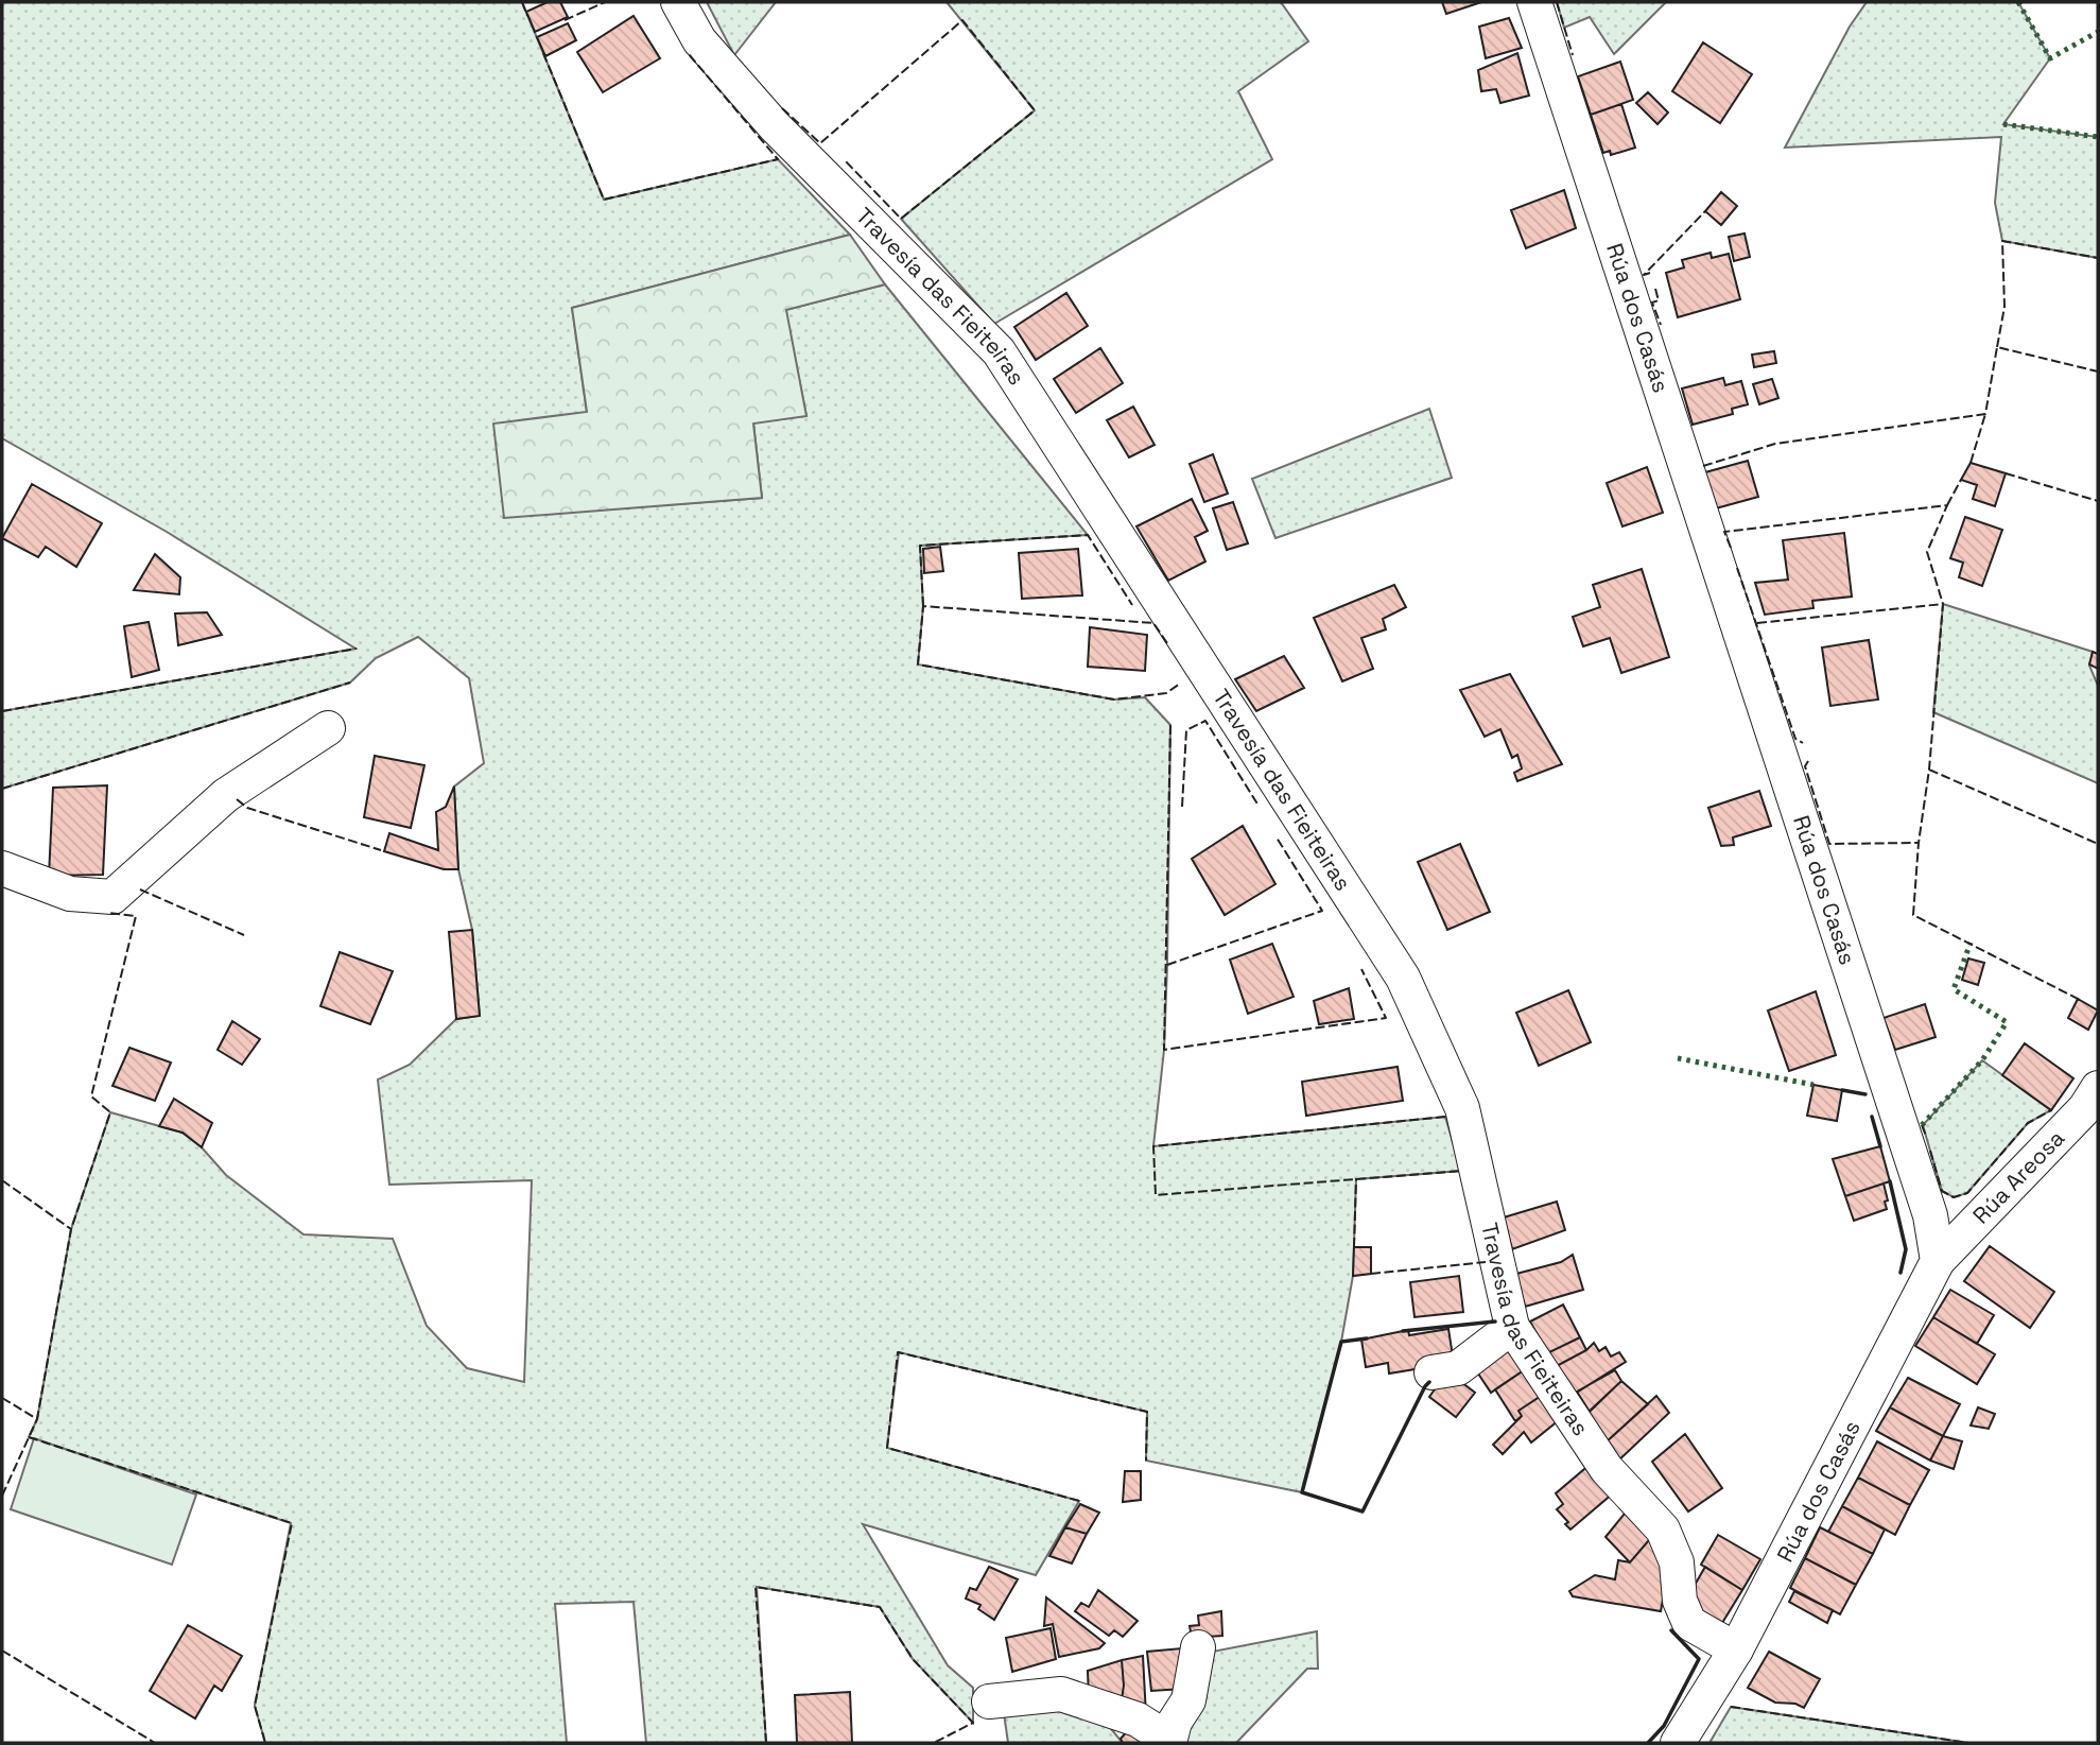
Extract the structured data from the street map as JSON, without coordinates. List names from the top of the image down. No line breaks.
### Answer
{"streets":{"street":["Travesía das Fieiteiras","Rúa dos Casás","Rúa Areosa"]},"crossings":[["Travesía das Fieiteiras","Rúa dos Casás"],["Rúa dos Casás","Rúa Areosa"]]}
